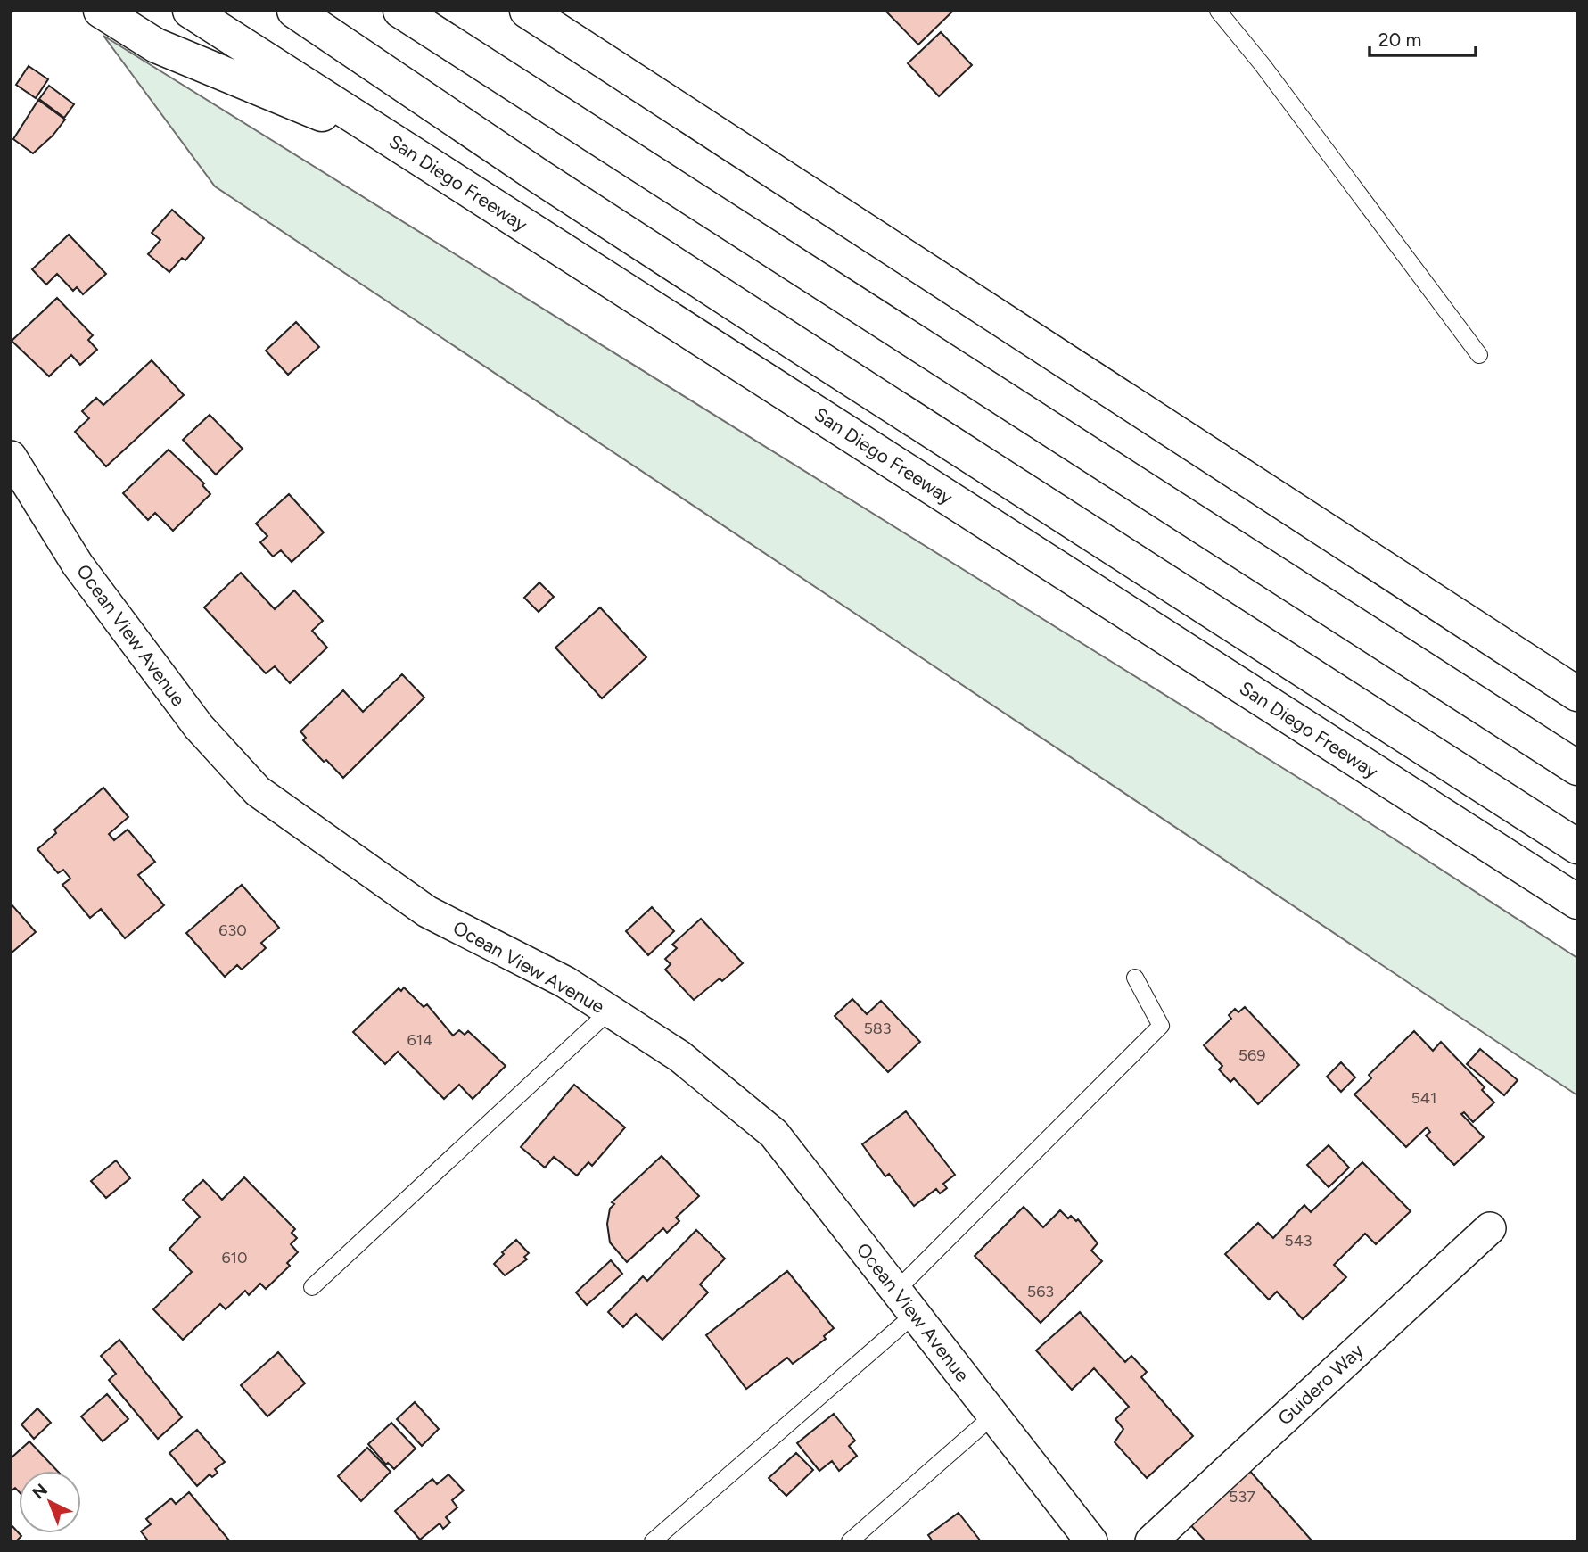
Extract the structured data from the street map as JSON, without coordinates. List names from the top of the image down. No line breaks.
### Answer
{"streets":{"highway":["San Diego Freeway"],"street":["Ocean View Avenue","Guidero Way"]},"house_numbers":["630","583","614","569","541","543","610","563","537"],"scale_bar":"20 m","north":"top left"}
